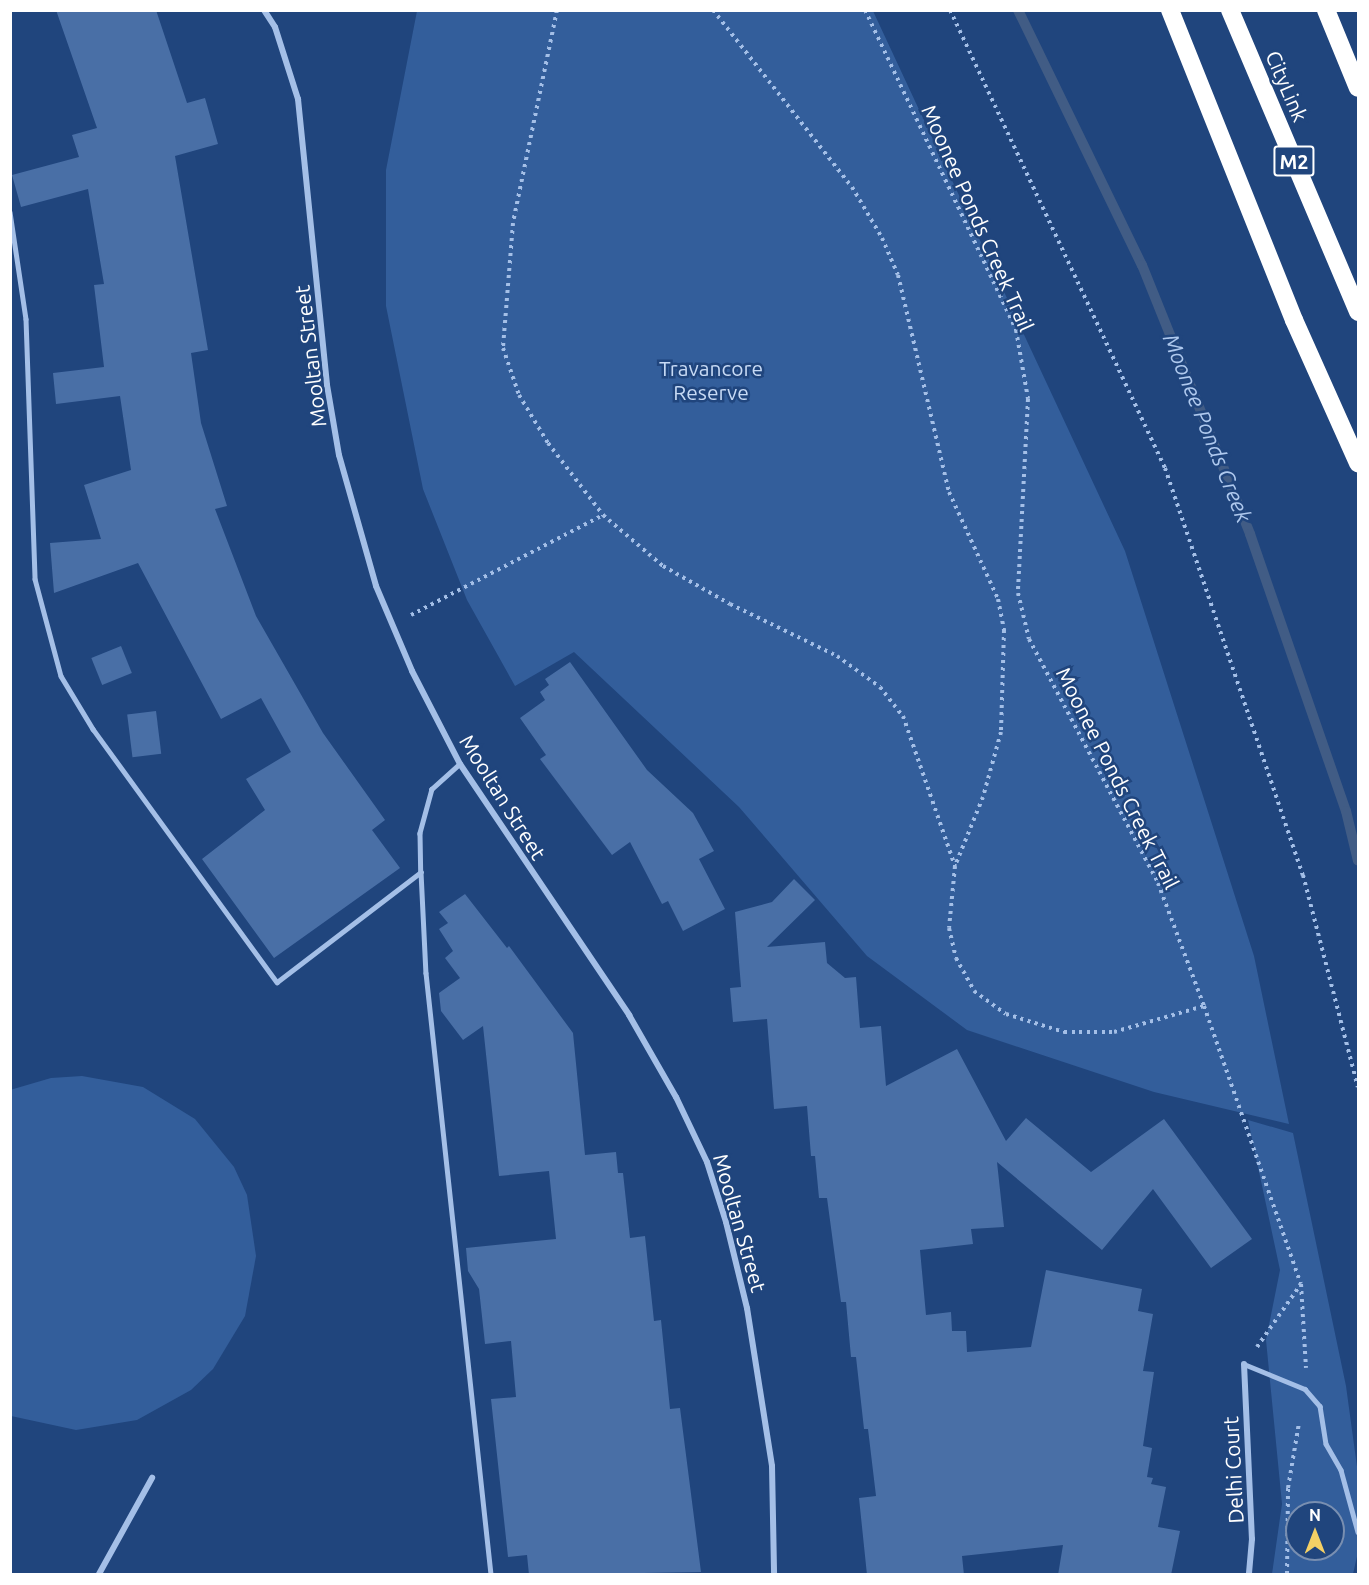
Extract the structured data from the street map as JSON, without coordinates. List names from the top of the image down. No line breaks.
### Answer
{"streets":{"highway":["CityLink","M2"],"street":["Mooltan Street","Delhi Court"],"path":["Moonee Ponds Creek Trail"]},"water":["Moonee Ponds Creek"],"parks":["Travancore Reserve"],"north":"top"}
